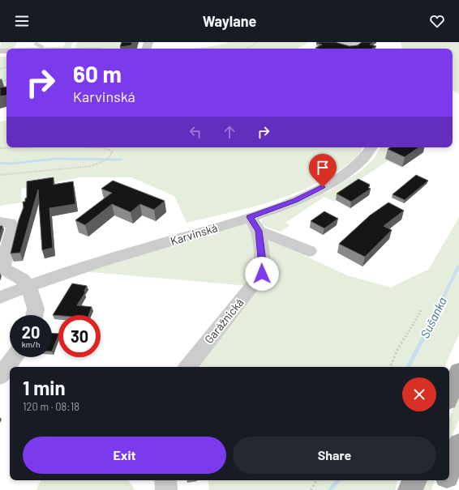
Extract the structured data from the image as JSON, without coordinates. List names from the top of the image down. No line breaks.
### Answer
{"streets":{"street":["Karvinská","Garážnická"]},"crossings":[["Karvinská","Garážnická"]],"water":["Sušanka"],"page":{"header":"Waylane","turn":["60 m","Karvinská"],"speed":"20 km/h","limit":"30","heading":["1 min","120 m · 08:18"],"buttons":["Exit","Share"]}}
